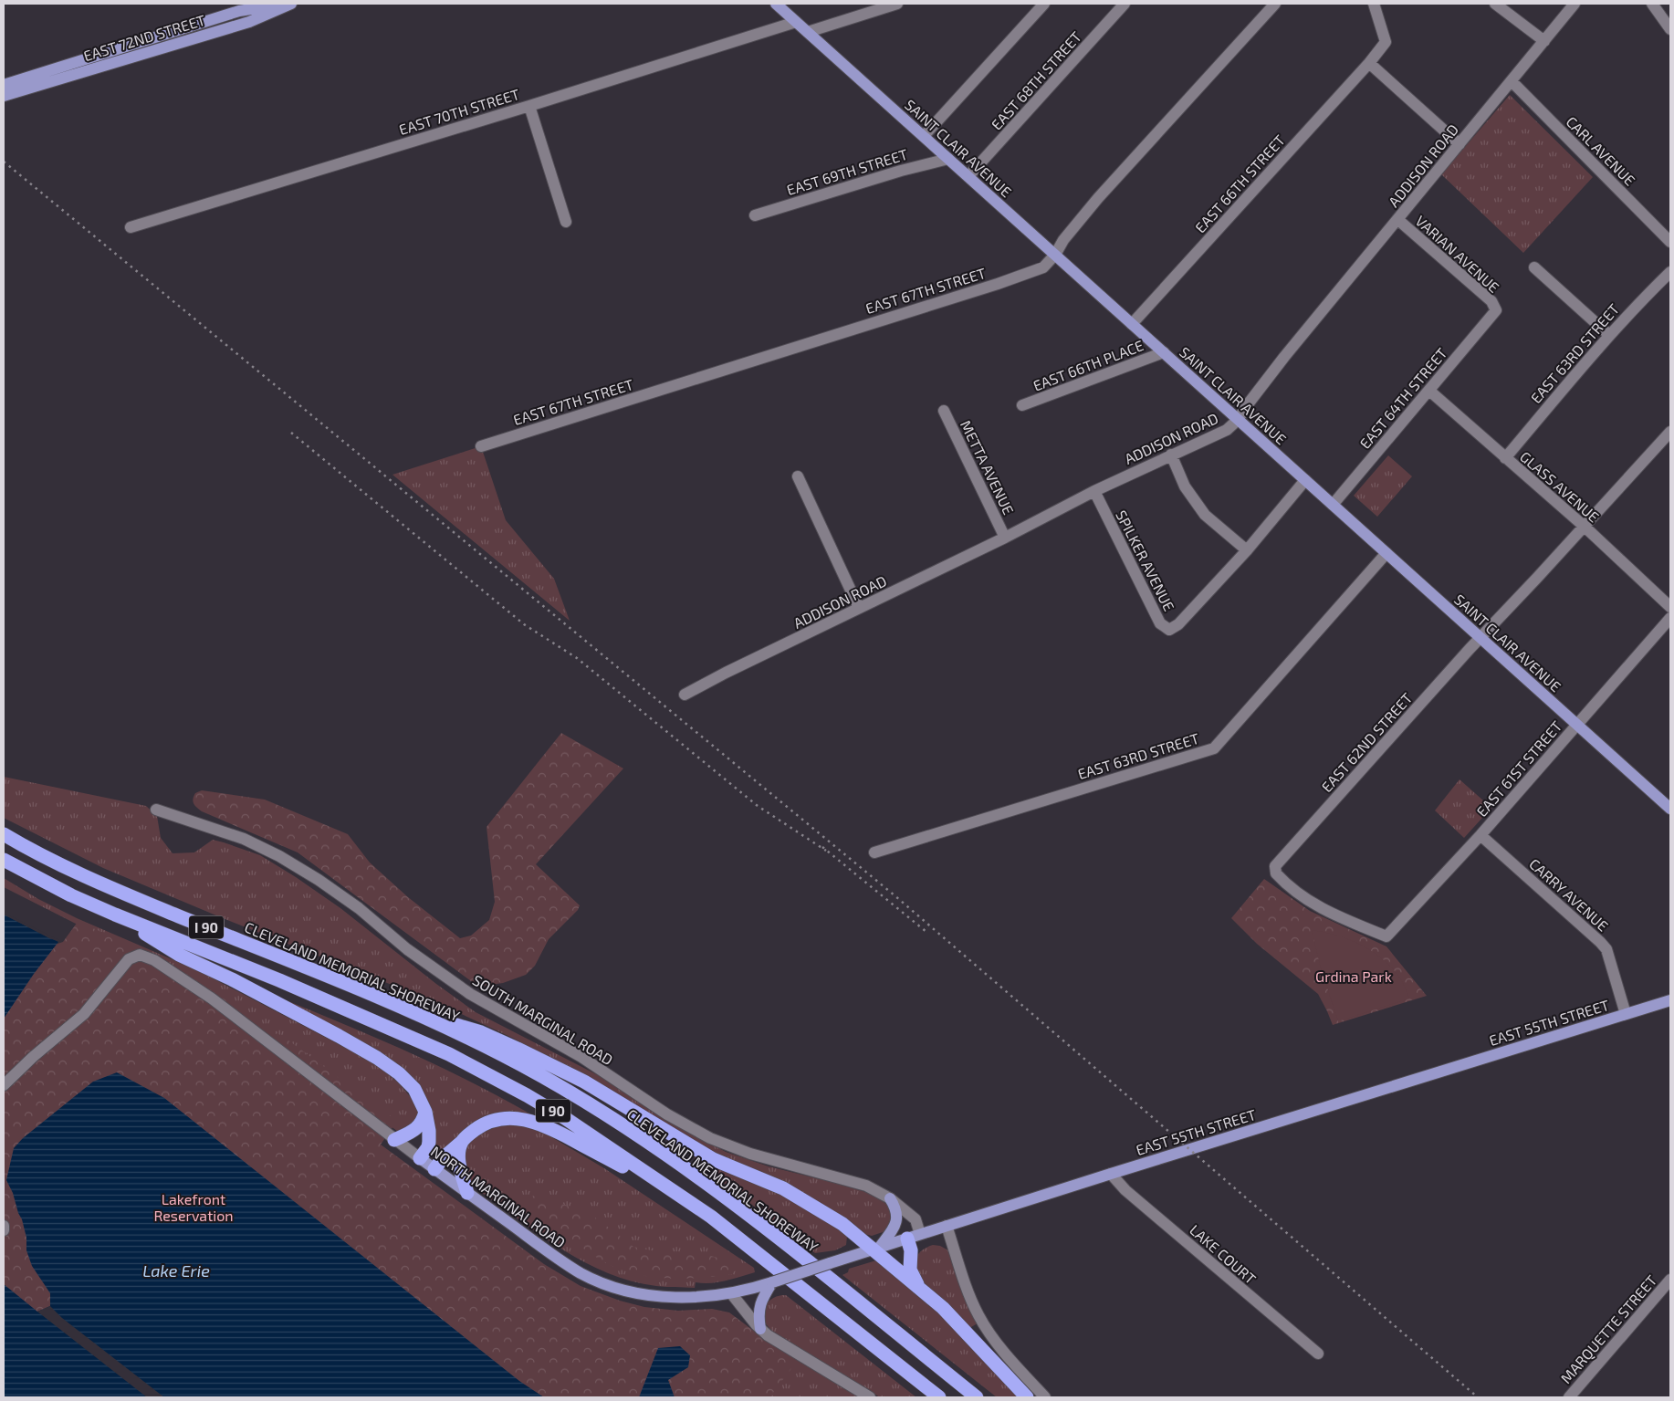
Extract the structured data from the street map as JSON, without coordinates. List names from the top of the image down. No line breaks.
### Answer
{"streets":{"highway":["I 90","CLEVELAND MEMORIAL SHOREWAY"],"main road":["EAST 72ND STREET","SAINT CLAIR AVENUE","EAST 55TH STREET","NORTH MARGINAL ROAD"],"street":["EAST 68TH STREET","EAST 70TH STREET","CARL AVENUE","ADDISON ROAD","EAST 69TH STREET","EAST 66TH STREET","VARIAN AVENUE","EAST 67TH STREET","EAST 63RD STREET","EAST 66TH PLACE","EAST 64TH STREET","METTA AVENUE","GLASS AVENUE","SPILKER AVENUE","EAST 62ND STREET","EAST 61ST STREET","CARRY AVENUE","SOUTH MARGINAL ROAD","LAKE COURT","MARQUETTE STREET"]},"crossings":[["EAST 68TH STREET","SAINT CLAIR AVENUE"],["EAST 70TH STREET","SAINT CLAIR AVENUE"],["SAINT CLAIR AVENUE","ADDISON ROAD"],["SAINT CLAIR AVENUE","EAST 69TH STREET"],["SAINT CLAIR AVENUE","EAST 66TH STREET"],["SAINT CLAIR AVENUE","EAST 67TH STREET"],["SAINT CLAIR AVENUE","EAST 63RD STREET"],["SAINT CLAIR AVENUE","EAST 66TH PLACE"],["SAINT CLAIR AVENUE","EAST 64TH STREET"],["SAINT CLAIR AVENUE","EAST 62ND STREET"],["SAINT CLAIR AVENUE","EAST 61ST STREET"],["CARL AVENUE","ADDISON ROAD"],["ADDISON ROAD","VARIAN AVENUE"],["ADDISON ROAD","METTA AVENUE"],["ADDISON ROAD","SPILKER AVENUE"],["VARIAN AVENUE","EAST 64TH STREET"],["EAST 63RD STREET","GLASS AVENUE"],["EAST 64TH STREET","GLASS AVENUE"],["GLASS AVENUE","EAST 62ND STREET"],["EAST 62ND STREET","EAST 61ST STREET"],["EAST 61ST STREET","CARRY AVENUE"],["CARRY AVENUE","EAST 55TH STREET"],["SOUTH MARGINAL ROAD","EAST 55TH STREET"],["EAST 55TH STREET","NORTH MARGINAL ROAD"],["EAST 55TH STREET","LAKE COURT"]],"water":["Lake Erie"],"parks":["Grdina Park","Lakefront Reservation"]}
